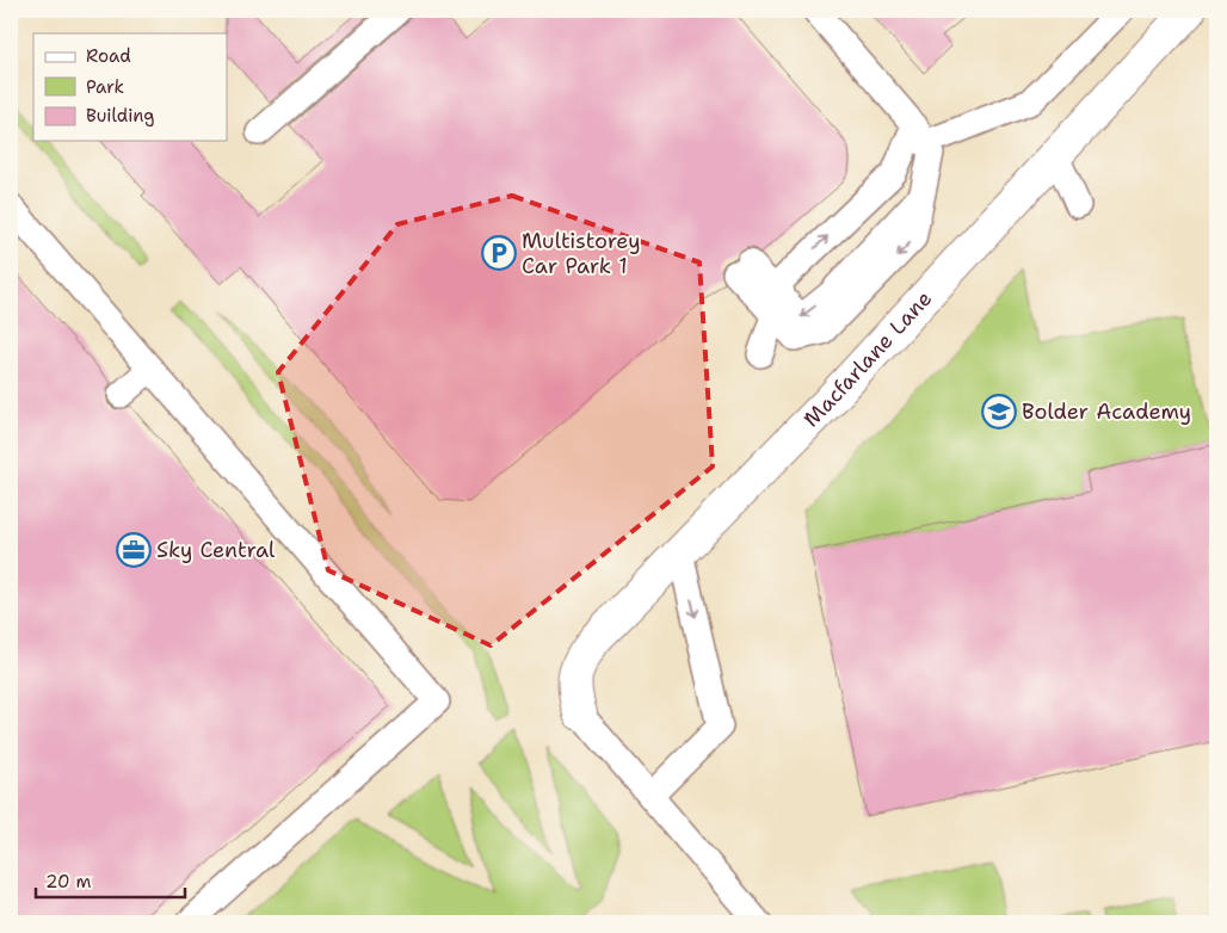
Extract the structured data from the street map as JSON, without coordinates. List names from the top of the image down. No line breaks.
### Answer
{"streets":{"street":["Macfarlane Lane"]},"places":{"parking":["Multistorey Car Park 1"],"school or university":["Bolder Academy"],"office":["Sky Central"]},"legend":["Road","Park","Building"],"scale_bar":"20 m"}
